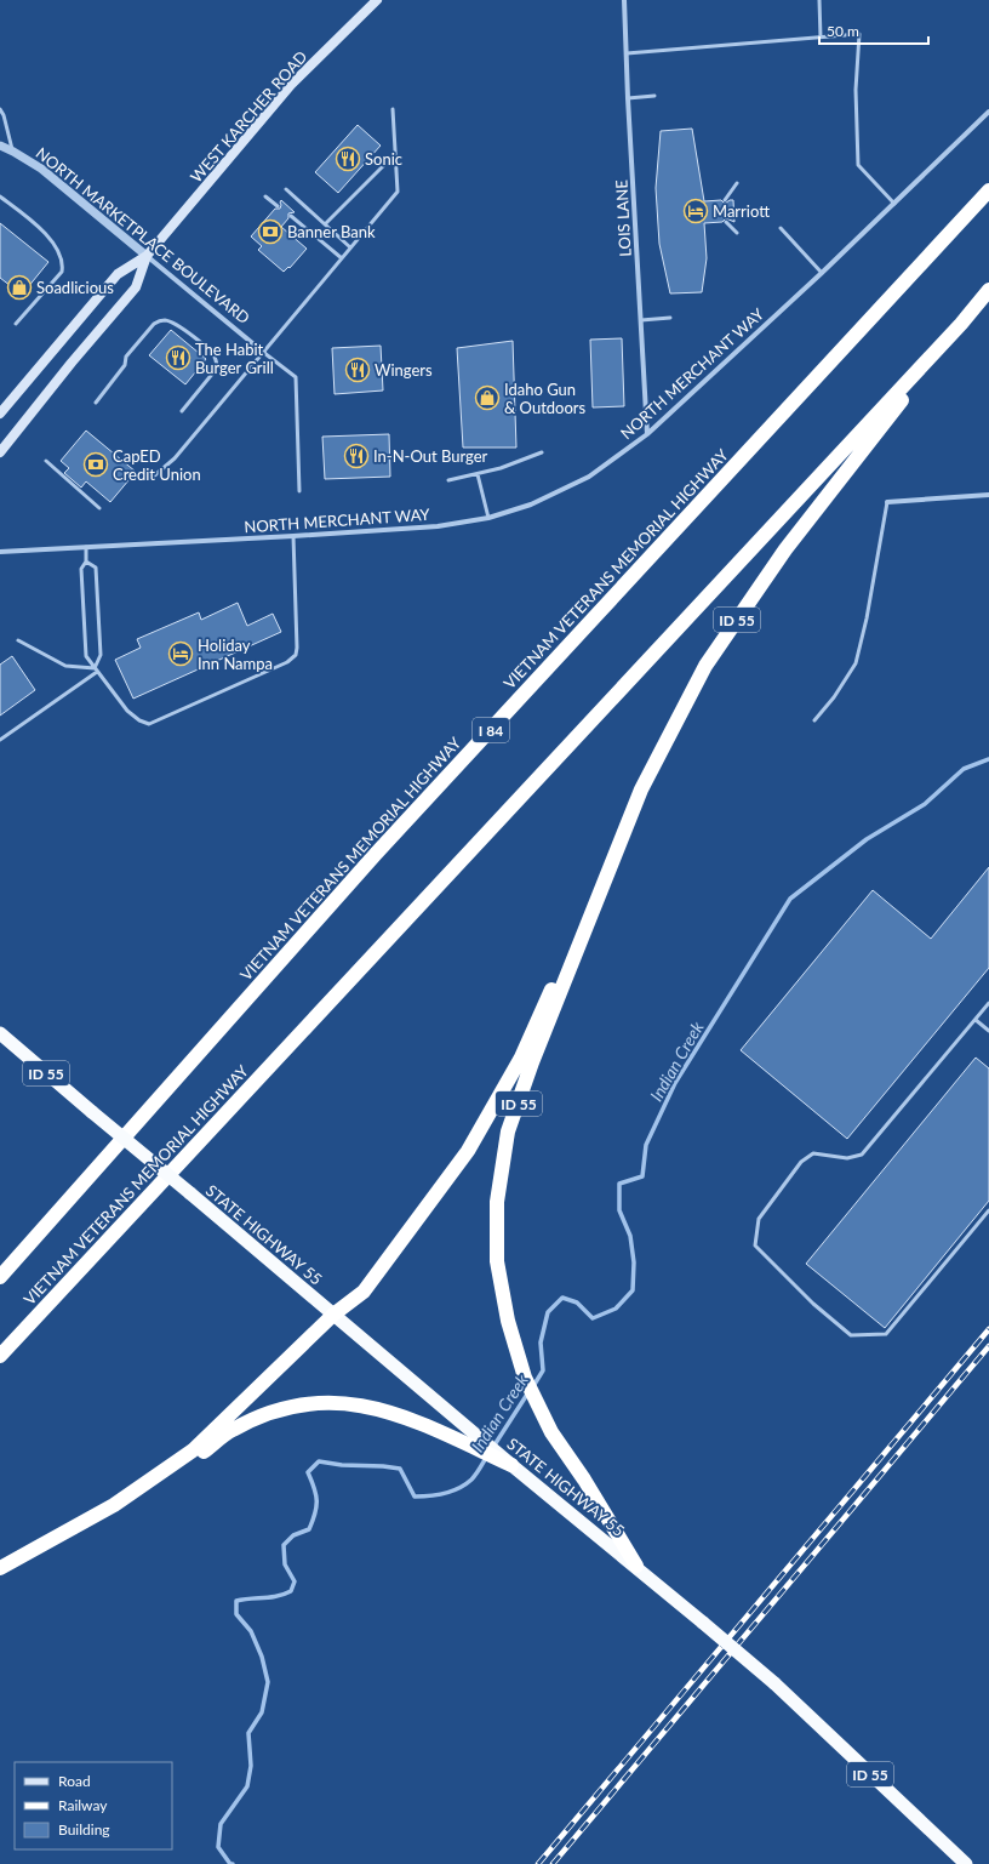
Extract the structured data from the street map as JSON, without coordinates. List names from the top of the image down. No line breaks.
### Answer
{"streets":{"highway":["VIETNAM VETERANS MEMORIAL HIGHWAY","ID 55","I 84","STATE HIGHWAY 55"],"main road":["WEST KARCHER ROAD"],"street":["LOIS LANE","NORTH MARKETPLACE BOULEVARD","NORTH MERCHANT WAY"]},"crossings":[["WEST KARCHER ROAD","NORTH MARKETPLACE BOULEVARD"],["LOIS LANE","NORTH MERCHANT WAY"],["VIETNAM VETERANS MEMORIAL HIGHWAY","ID 55"],["ID 55","STATE HIGHWAY 55"]],"water":["Indian Creek"],"places":{"restaurant":["Sonic","The Habit Burger Grill","Wingers","In-N-Out Burger"],"hotel":["Marriott","Holiday Inn Nampa"],"bank":["Banner Bank","CapED Credit Union"],"shop":["Soadlicious","Idaho Gun & Outdoors"]},"legend":["Road","Railway","Building"],"scale_bar":"50 m"}
